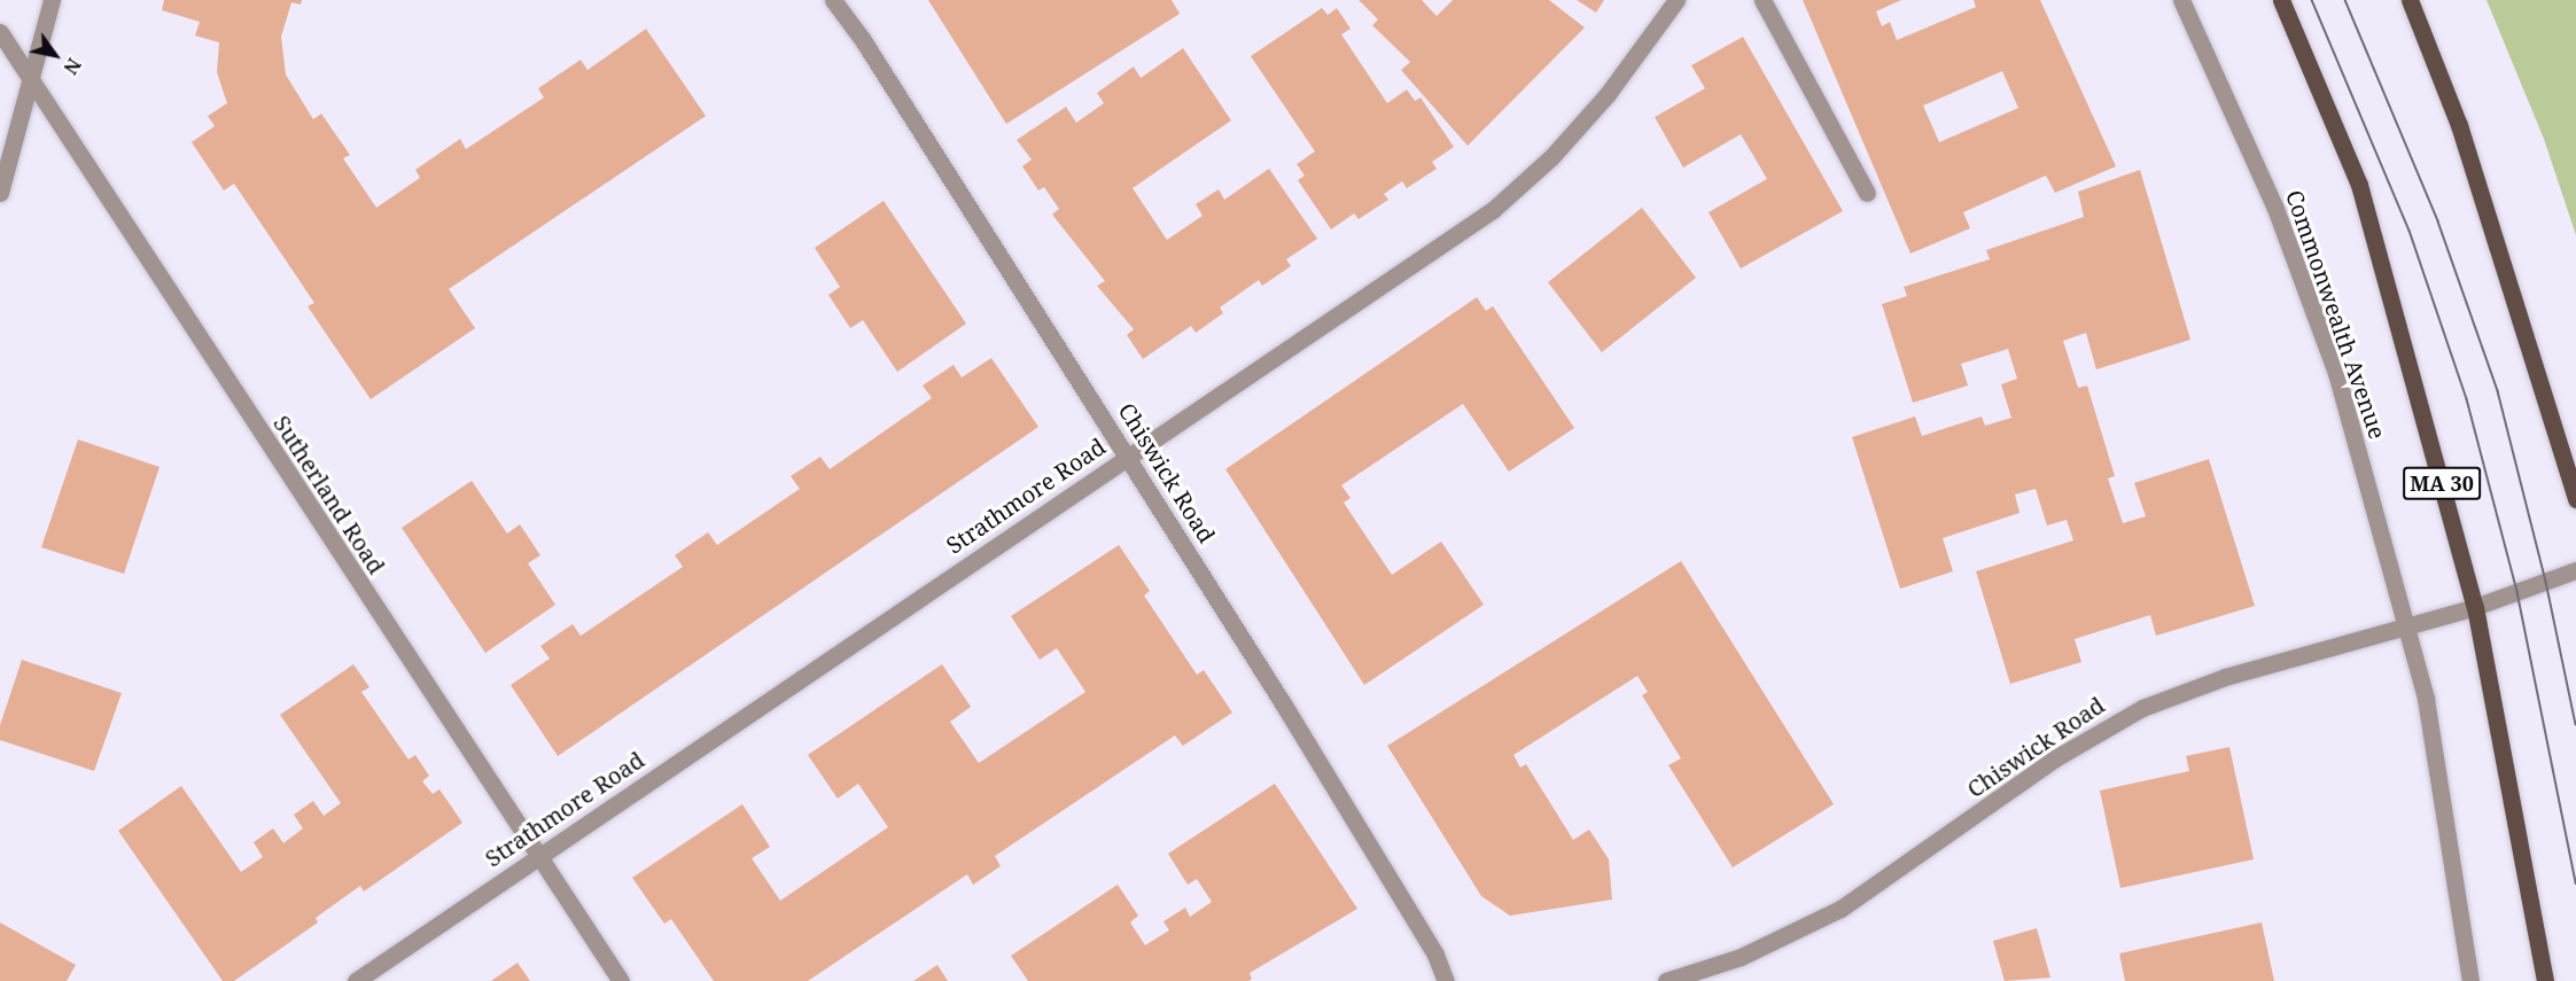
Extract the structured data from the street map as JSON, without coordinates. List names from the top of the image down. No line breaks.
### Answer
{"streets":{"main road":["MA 30"],"street":["Commonwealth Avenue","Chiswick Road","Sutherland Road","Strathmore Road"]},"crossings":[["Commonwealth Avenue","Chiswick Road"],["Chiswick Road","MA 30"],["Chiswick Road","Strathmore Road"],["Sutherland Road","Strathmore Road"]],"north":"bottom right"}
